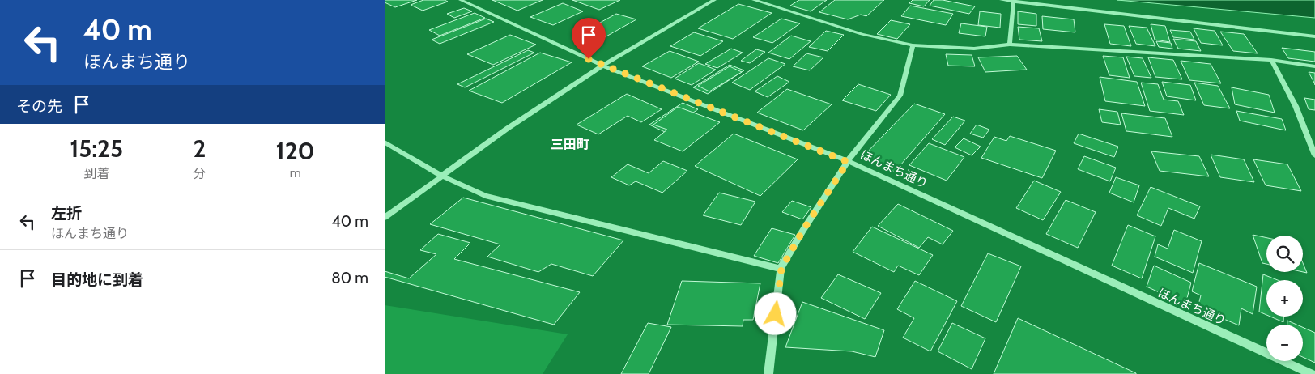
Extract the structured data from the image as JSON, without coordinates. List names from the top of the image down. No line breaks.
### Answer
{"streets":{"street":["ほんまち通り"]},"districts":["三田町"],"page":{"turn":["40 m","ほんまち通り"],"then":"その先","eta":["15:25","到着","2","分","120","m"],"list":[{"name":"左折","note":"ほんまち通り","value":"40 m"},{"name":"目的地に到着","value":"80 m"}],"map_buttons":["+","−"]}}
